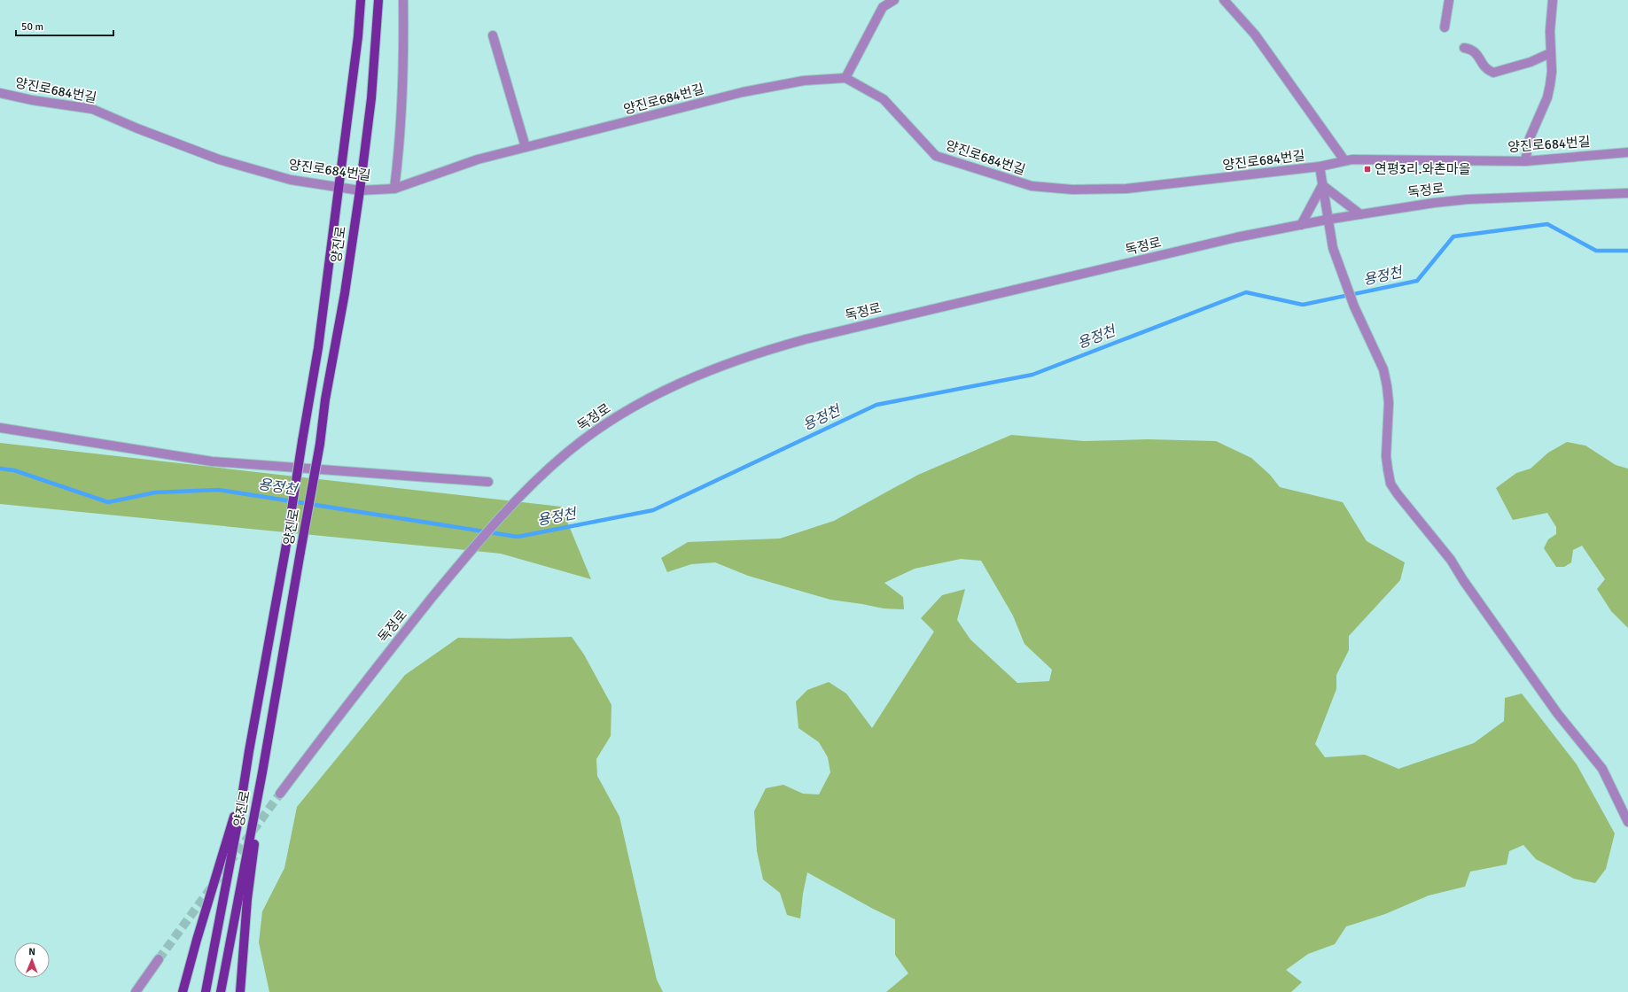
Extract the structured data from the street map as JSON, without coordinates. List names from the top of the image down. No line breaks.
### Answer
{"streets":{"main road":["양진로"],"street":["양진로684번길","독정로"]},"crossings":[["양진로684번길","독정로"],["양진로684번길","양진로"]],"water":["용정천"],"places":{"transit":["연평3리.와촌마을"]},"scale_bar":"50 m","north":"top"}
